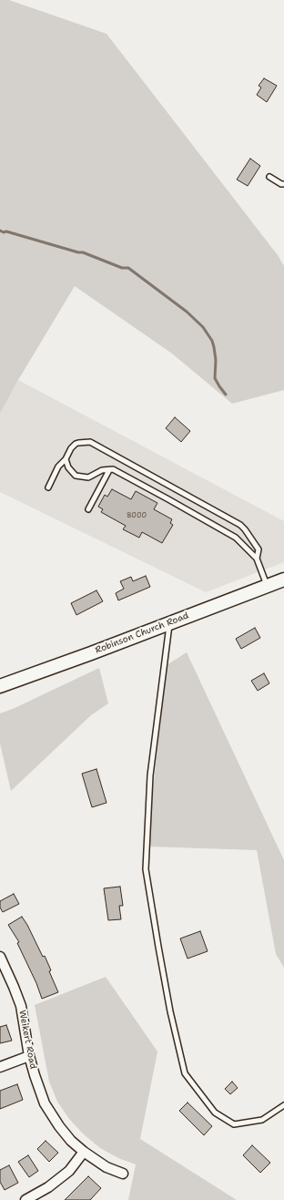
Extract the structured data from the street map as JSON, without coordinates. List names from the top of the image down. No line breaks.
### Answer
{"streets":{"street":["Robinson Church Road","Weikert Road"]},"house_numbers":["8000"]}
